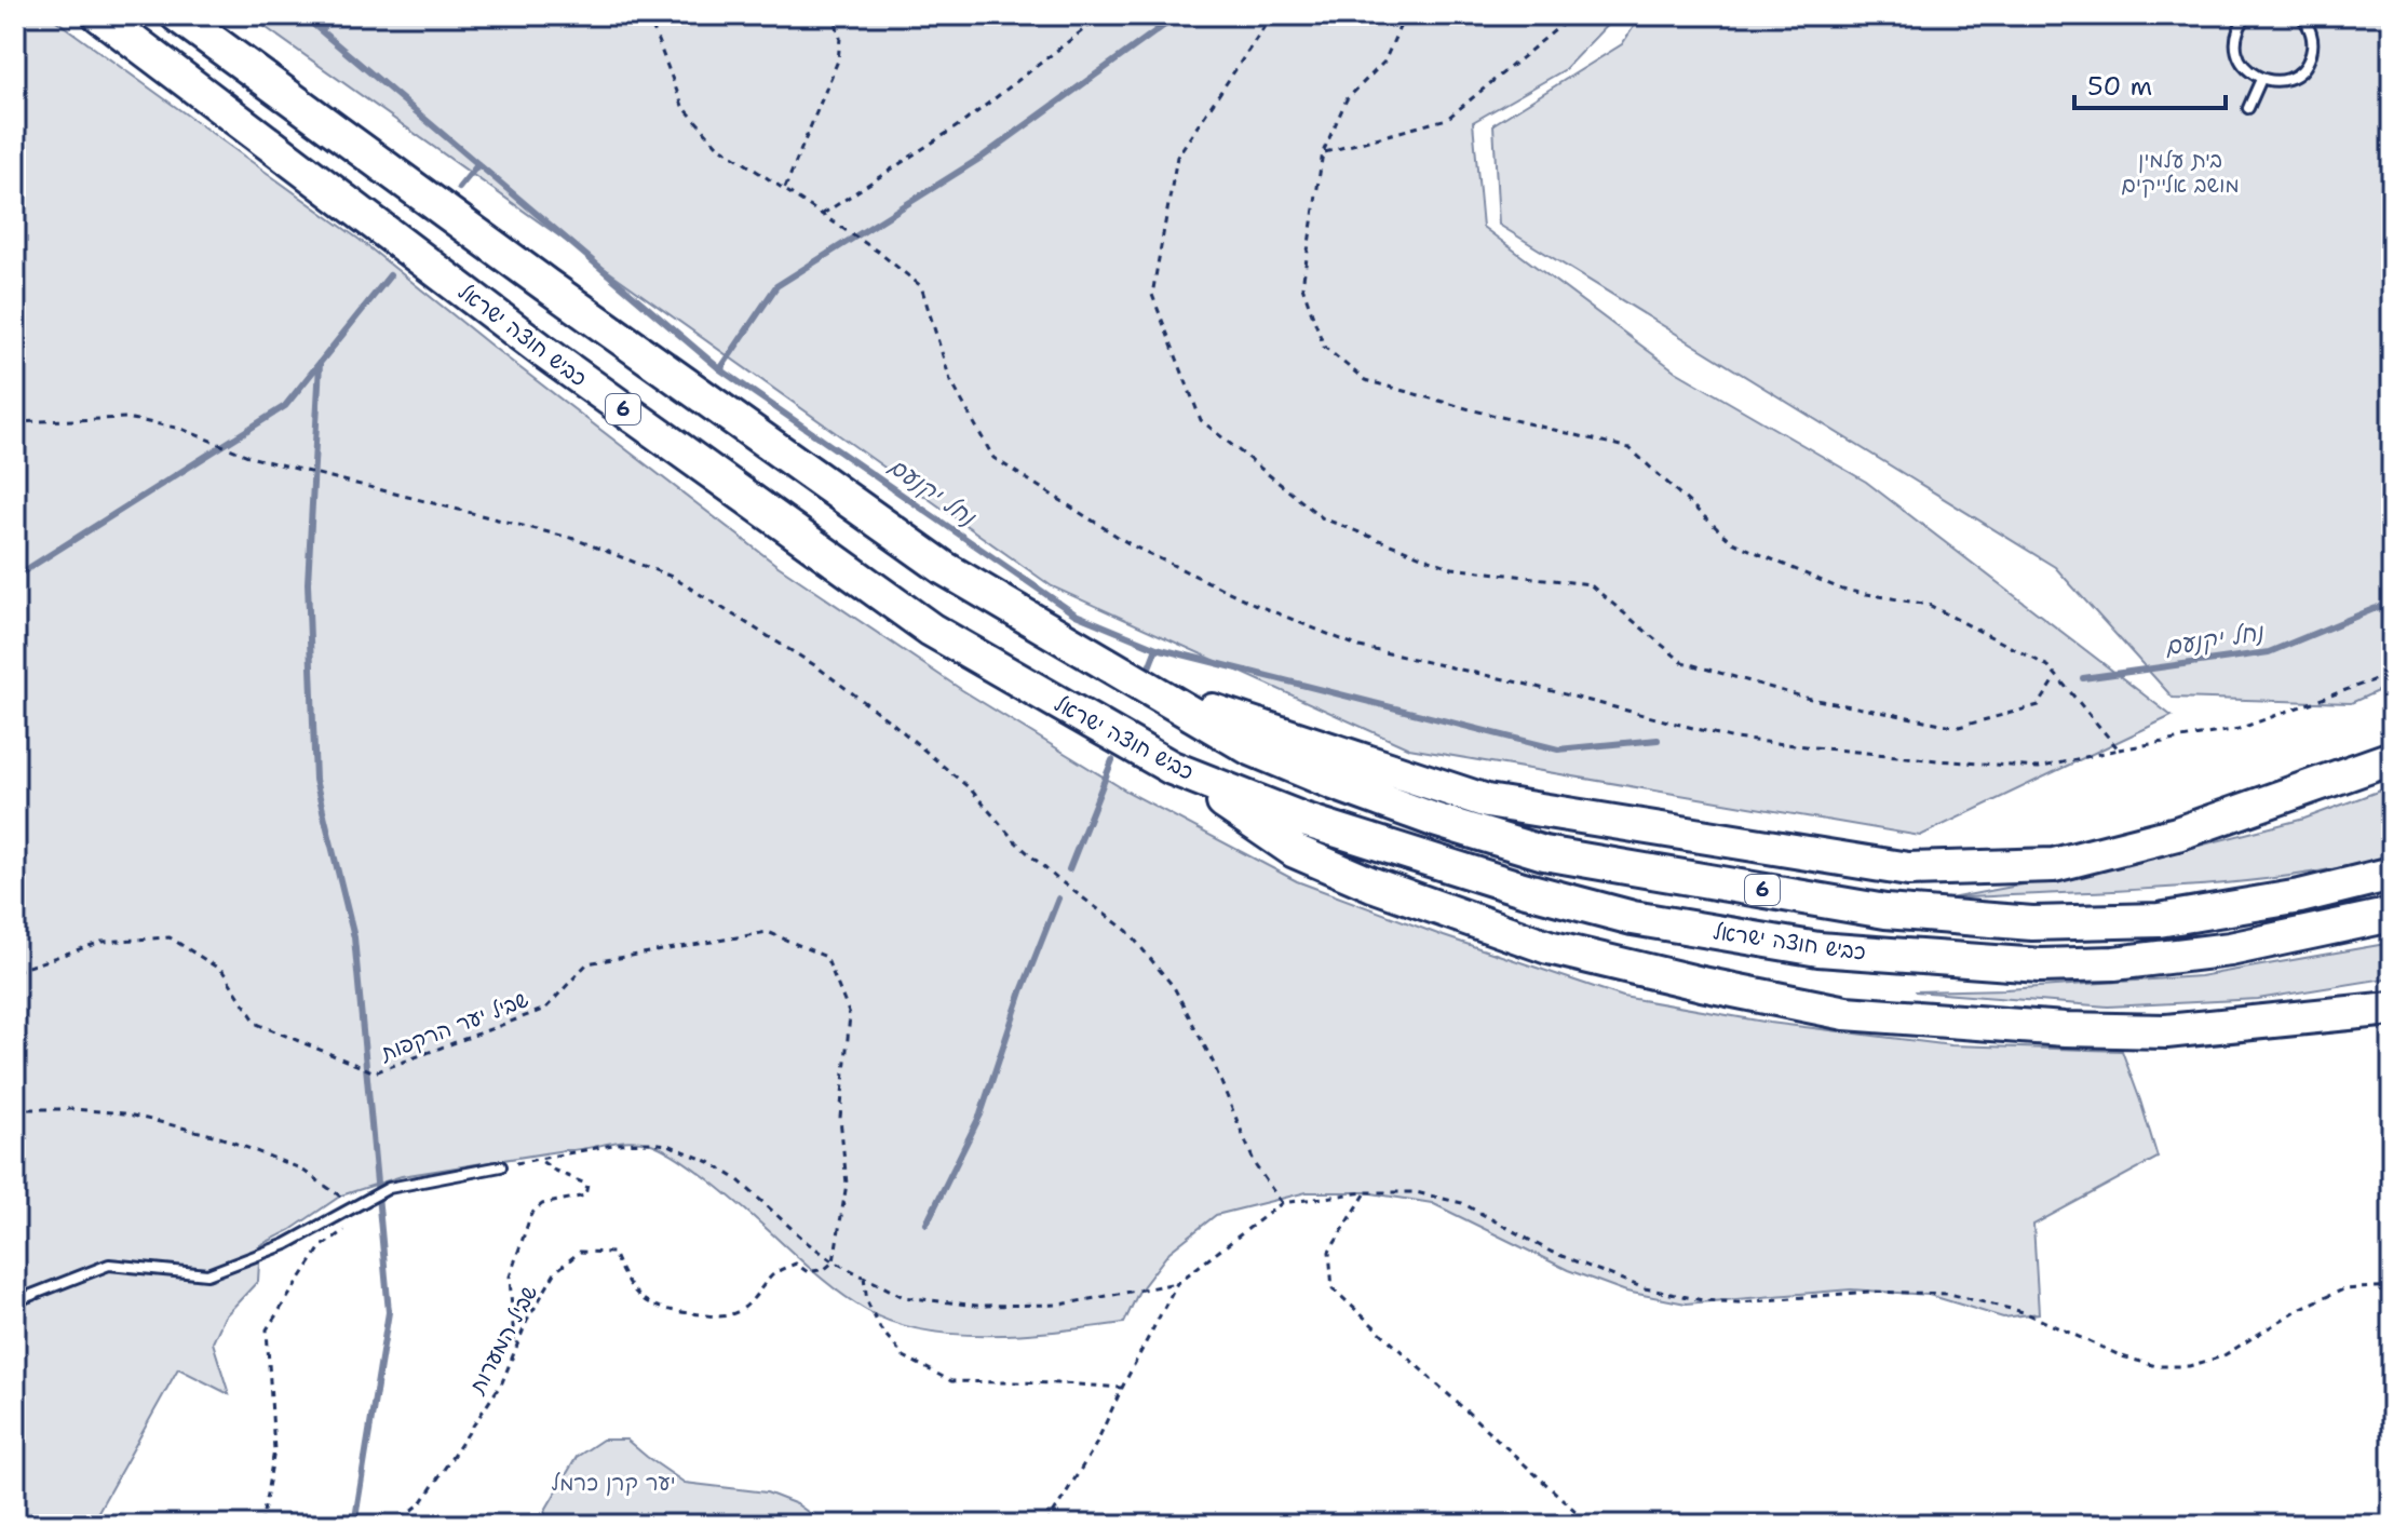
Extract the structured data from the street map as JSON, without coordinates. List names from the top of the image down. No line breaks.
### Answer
{"streets":{"highway":["כביש חוצה ישראל","6"],"path":["שביל יער הרקפות","שביל המערות"]},"crossings":[["שביל יער הרקפות","שביל המערות"]],"water":["נחל יקנעם"],"parks":["בית עלמין מושב אלייקים","יער קרן כרמל"],"scale_bar":"50 m"}
